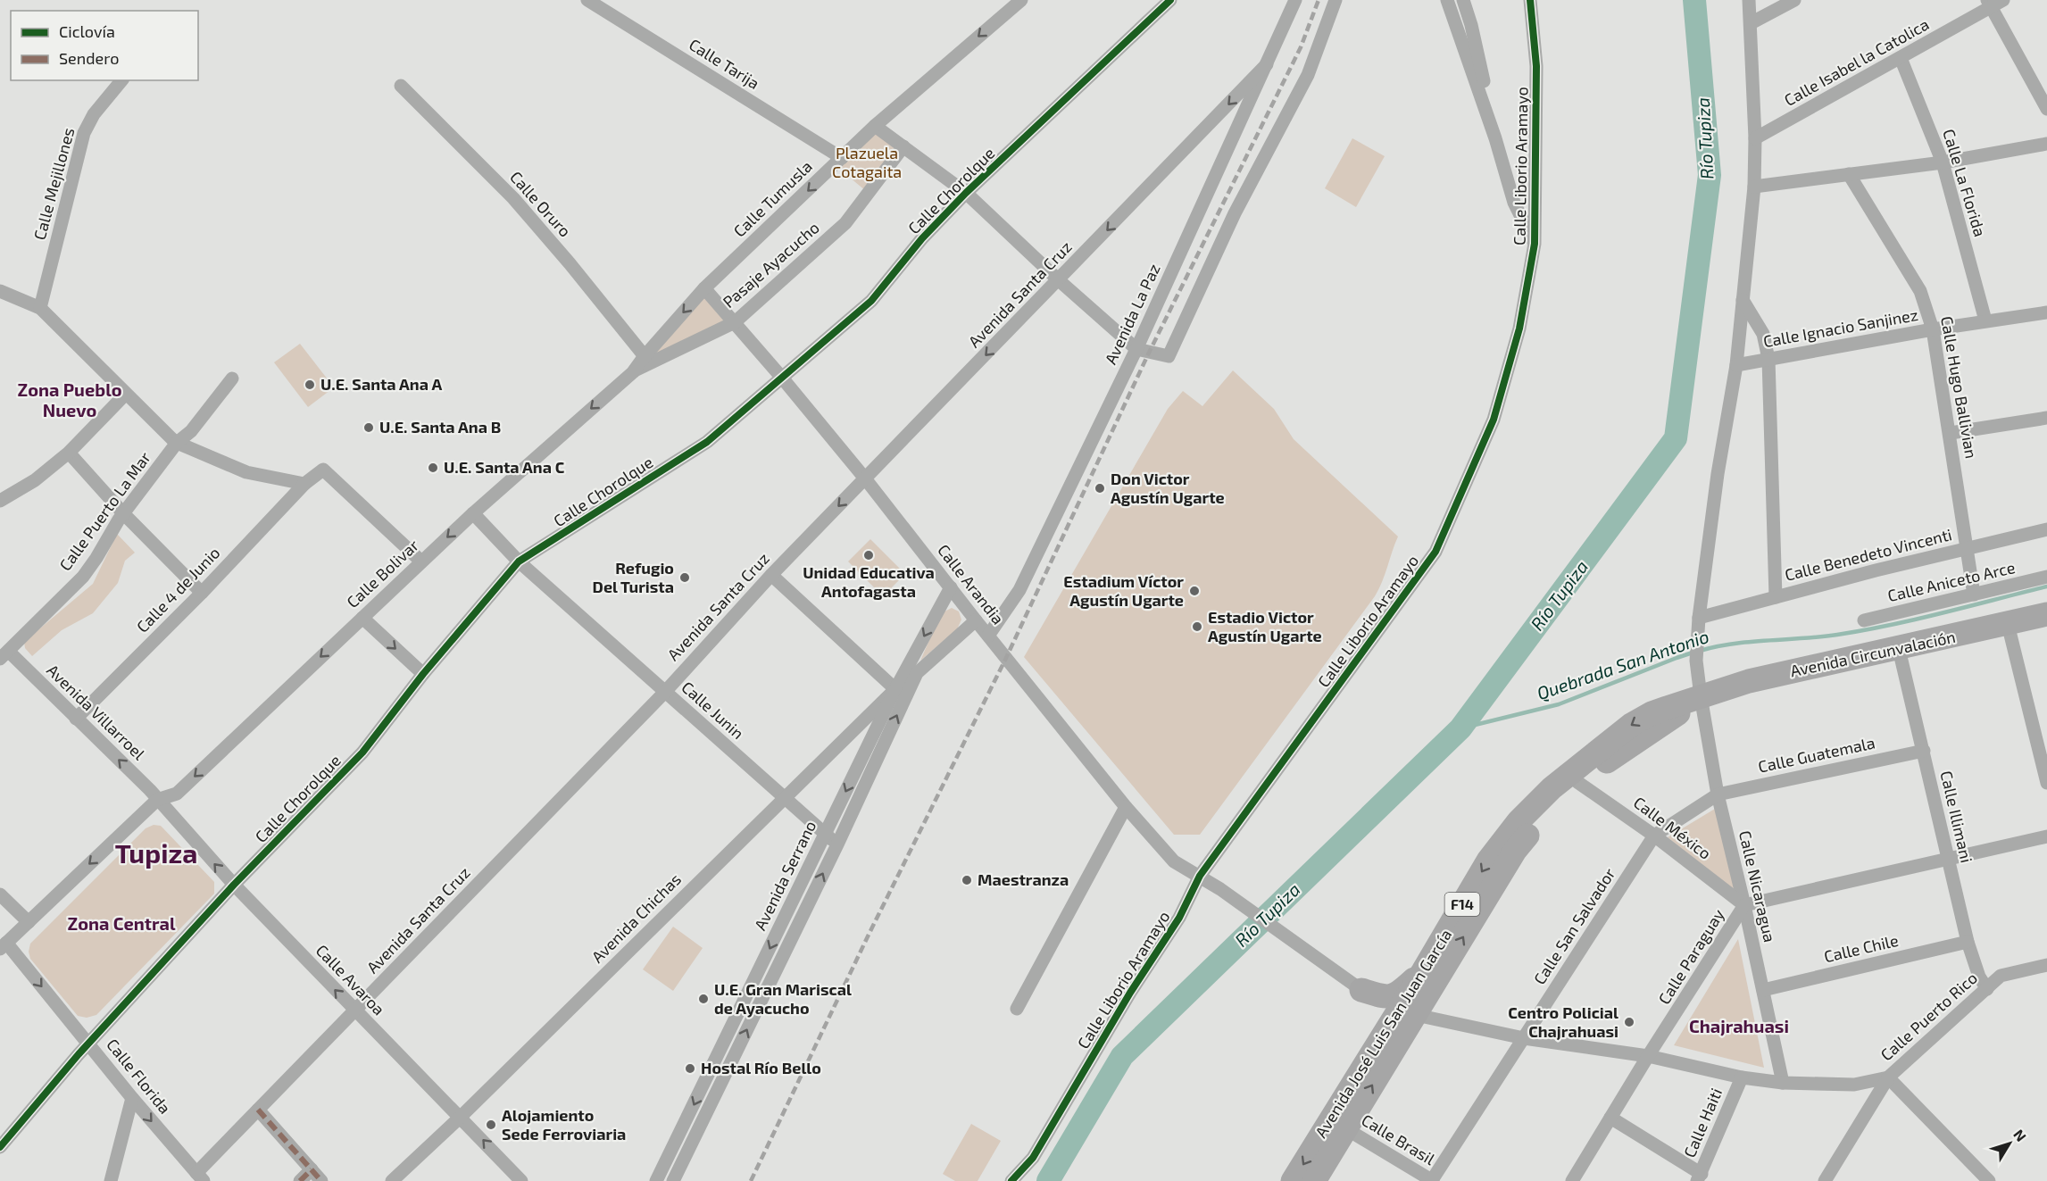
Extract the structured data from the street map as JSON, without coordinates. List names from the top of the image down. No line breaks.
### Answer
{"streets":{"highway":["Avenida Circunvalación","F14","Avenida José Luis San Juan García"],"street":["Calle Isabel la Catolica","Calle Tarija","Calle Liborio Aramayo","Calle La Florida","Calle Mejillones","Calle Chorolque","Calle Tumusla","Calle Oruro","Pasaje Ayacucho","Avenida Santa Cruz","Avenida La Paz","Calle Ignacio Sanjinez","Calle Hugo Ballivian","Calle Puerto La Mar","Calle Benedeto Vincenti","Calle Bolivar","Calle Aniceto Arce","Calle Arandia","Calle 4 de Junio","Calle Junin","Avenida Villarroel","Calle Guatemala","Calle Illimani","Calle México","Avenida Serrano","Calle Nicaragua","Avenida Chichas","Calle San Salvador","Calle Chile","Calle Paraguay","Calle Avaroa","Calle Puerto Rico","Calle Florida","Calle Haiti","Calle Brasil"]},"crossings":[["Calle Isabel la Catolica","Calle La Florida"],["Calle Isabel la Catolica","Calle Nicaragua"],["Calle Tarija","Calle Tumusla"],["Calle Liborio Aramayo","Calle Arandia"],["Calle La Florida","Calle Ignacio Sanjinez"],["Calle Chorolque","Calle Arandia"],["Calle Chorolque","Calle Junin"],["Calle Chorolque","Calle Avaroa"],["Calle Chorolque","Calle Florida"],["Calle Tumusla","Calle Oruro"],["Calle Tumusla","Pasaje Ayacucho"],["Calle Tumusla","Calle Bolivar"],["Calle Tumusla","Calle Arandia"],["Pasaje Ayacucho","Calle Bolivar"],["Pasaje Ayacucho","Calle Arandia"],["Avenida Santa Cruz","Avenida La Paz"],["Avenida Santa Cruz","Calle Arandia"],["Avenida Santa Cruz","Calle Junin"],["Avenida Santa Cruz","Calle Avaroa"],["Avenida Santa Cruz","Calle Florida"],["Avenida La Paz","Calle Arandia"],["Calle Ignacio Sanjinez","Calle Hugo Ballivian"],["Calle Ignacio Sanjinez","Calle Nicaragua"],["Calle Hugo Ballivian","Calle Benedeto Vincenti"],["Calle Hugo Ballivian","Calle Aniceto Arce"],["Calle Puerto La Mar","Avenida Villarroel"],["Calle Benedeto Vincenti","Calle Nicaragua"],["Calle Bolivar","Calle 4 de Junio"],["Calle Bolivar","Calle Junin"],["Calle Bolivar","Avenida Villarroel"],["Calle Bolivar","Calle Avaroa"],["Calle Bolivar","Calle Florida"],["Calle Arandia","Avenida Serrano"],["Calle 4 de Junio","Avenida Villarroel"],["Avenida Circunvalación","Calle Illimani"],["Avenida Circunvalación","Calle Nicaragua"],["Avenida Circunvalación","Avenida José Luis San Juan García"],["Calle Junin","Avenida Serrano"],["Calle Junin","Avenida Chichas"],["Avenida Villarroel","Calle Avaroa"],["Calle Guatemala","Calle Illimani"],["Calle Guatemala","Calle Nicaragua"],["Calle Guatemala","Calle San Salvador"],["Calle Illimani","Calle Chile"],["Calle Illimani","Calle Paraguay"],["Calle Illimani","Calle Puerto Rico"],["Calle México","Calle Nicaragua"],["Calle México","Calle San Salvador"],["Calle México","Calle Paraguay"],["Calle México","Avenida José Luis San Juan García"],["Avenida Serrano","Avenida Chichas"],["Calle Nicaragua","Calle San Salvador"],["Calle Nicaragua","Calle Chile"],["Calle Nicaragua","Calle Paraguay"],["Calle Nicaragua","Avenida José Luis San Juan García"],["Avenida Chichas","Calle Avaroa"],["Calle San Salvador","Calle Brasil"],["Avenida José Luis San Juan García","Calle Brasil"]],"one_way":["Calle Tumusla","Calle Bolivar","Avenida Villarroel","Calle Avaroa","Calle Florida"],"districts":["Zona Pueblo Nuevo","Tupiza","Zona Central","Chajrahuasi"],"water":["Río Tupiza","Quebrada San Antonio"],"parks":["Plazuela Cotagaita"],"places":["U.E. Santa Ana A","U.E. Santa Ana B","U.E. Santa Ana C","Don Victor Agustín Ugarte","Unidad Educativa Antofagasta","Refugio Del Turista","Estadium Víctor Agustín Ugarte","Estadio Victor Agustín Ugarte","Maestranza","U.E. Gran Mariscal de Ayacucho","Centro Policial Chajrahuasi","Hostal Río Bello","Alojamiento Sede Ferroviaria"],"legend":["Ciclovía","Sendero"],"north":"top right"}
